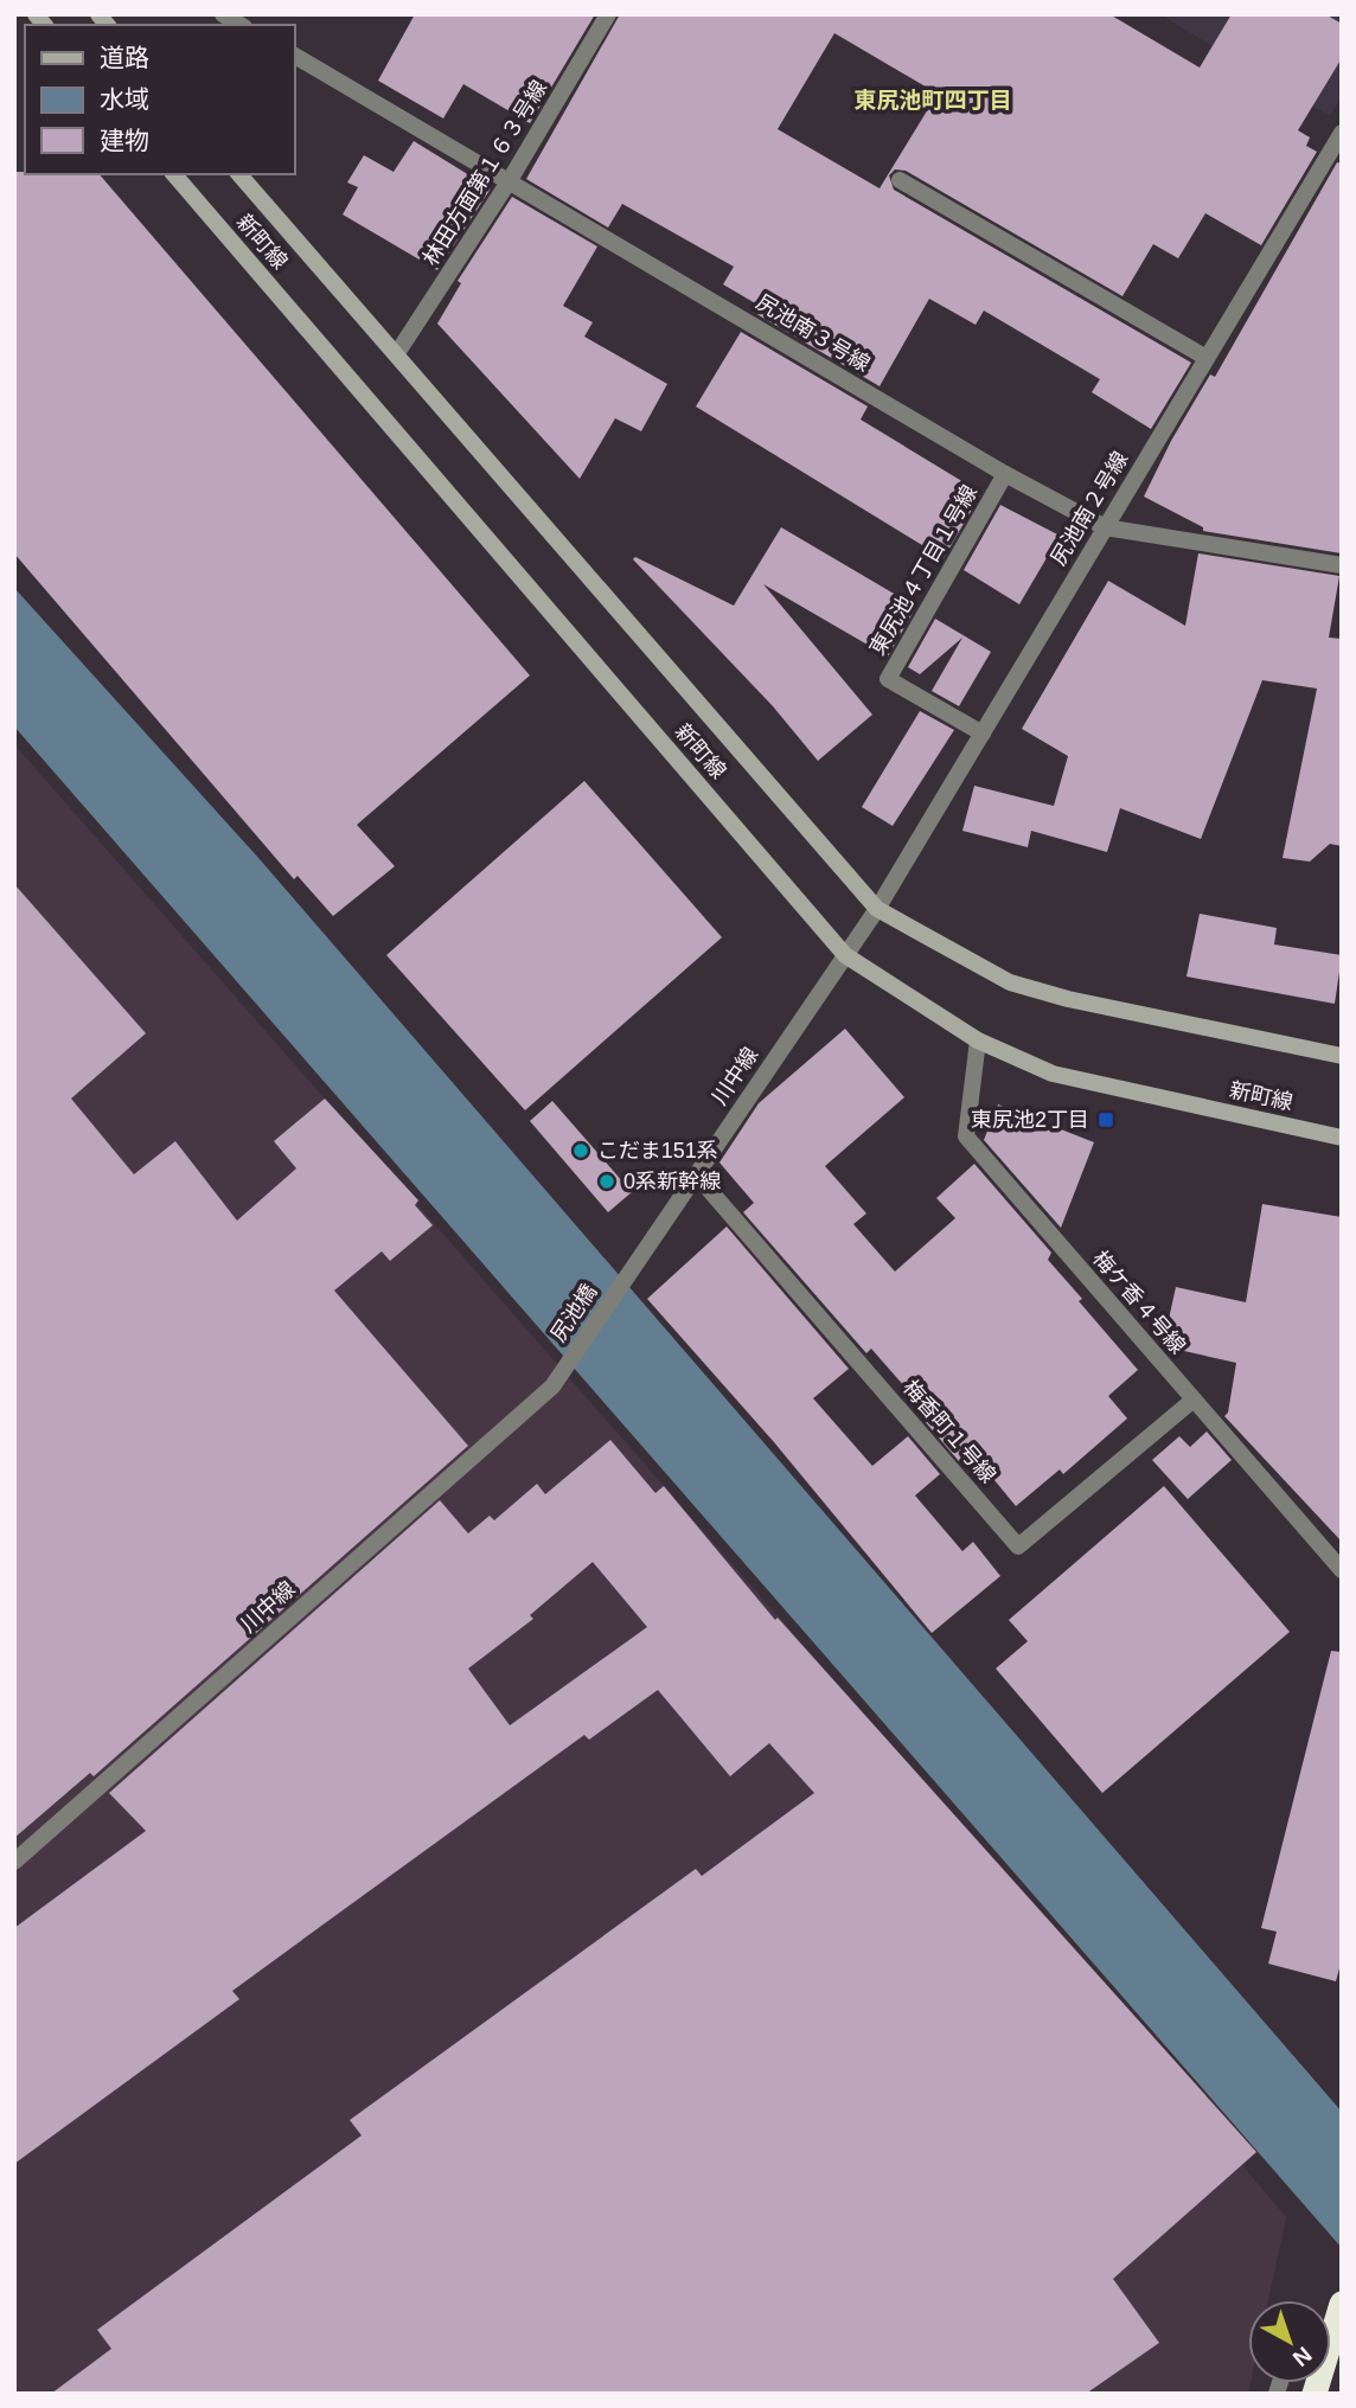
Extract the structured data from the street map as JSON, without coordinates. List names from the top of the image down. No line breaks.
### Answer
{"streets":{"street":["林田方面第１６３号線","新町線","尻池南３号線","尻池南２号線","東尻池４丁目１号線","川中線","梅ケ香４号線","尻池橋","梅香町１号線"]},"crossings":[["林田方面第１６３号線","新町線"],["林田方面第１６３号線","尻池南３号線"],["新町線","尻池南２号線"],["新町線","川中線"],["新町線","梅ケ香４号線"],["尻池南３号線","尻池南２号線"],["尻池南３号線","東尻池４丁目１号線"],["尻池南２号線","東尻池４丁目１号線"],["尻池南２号線","川中線"],["川中線","尻池橋"],["川中線","梅香町１号線"],["梅ケ香４号線","梅香町１号線"]],"districts":["東尻池町四丁目"],"places":{"transit":["東尻池2丁目"],"other":["こだま151系","0系新幹線"]},"legend":["道路","水域","建物"],"north":"bottom right"}
